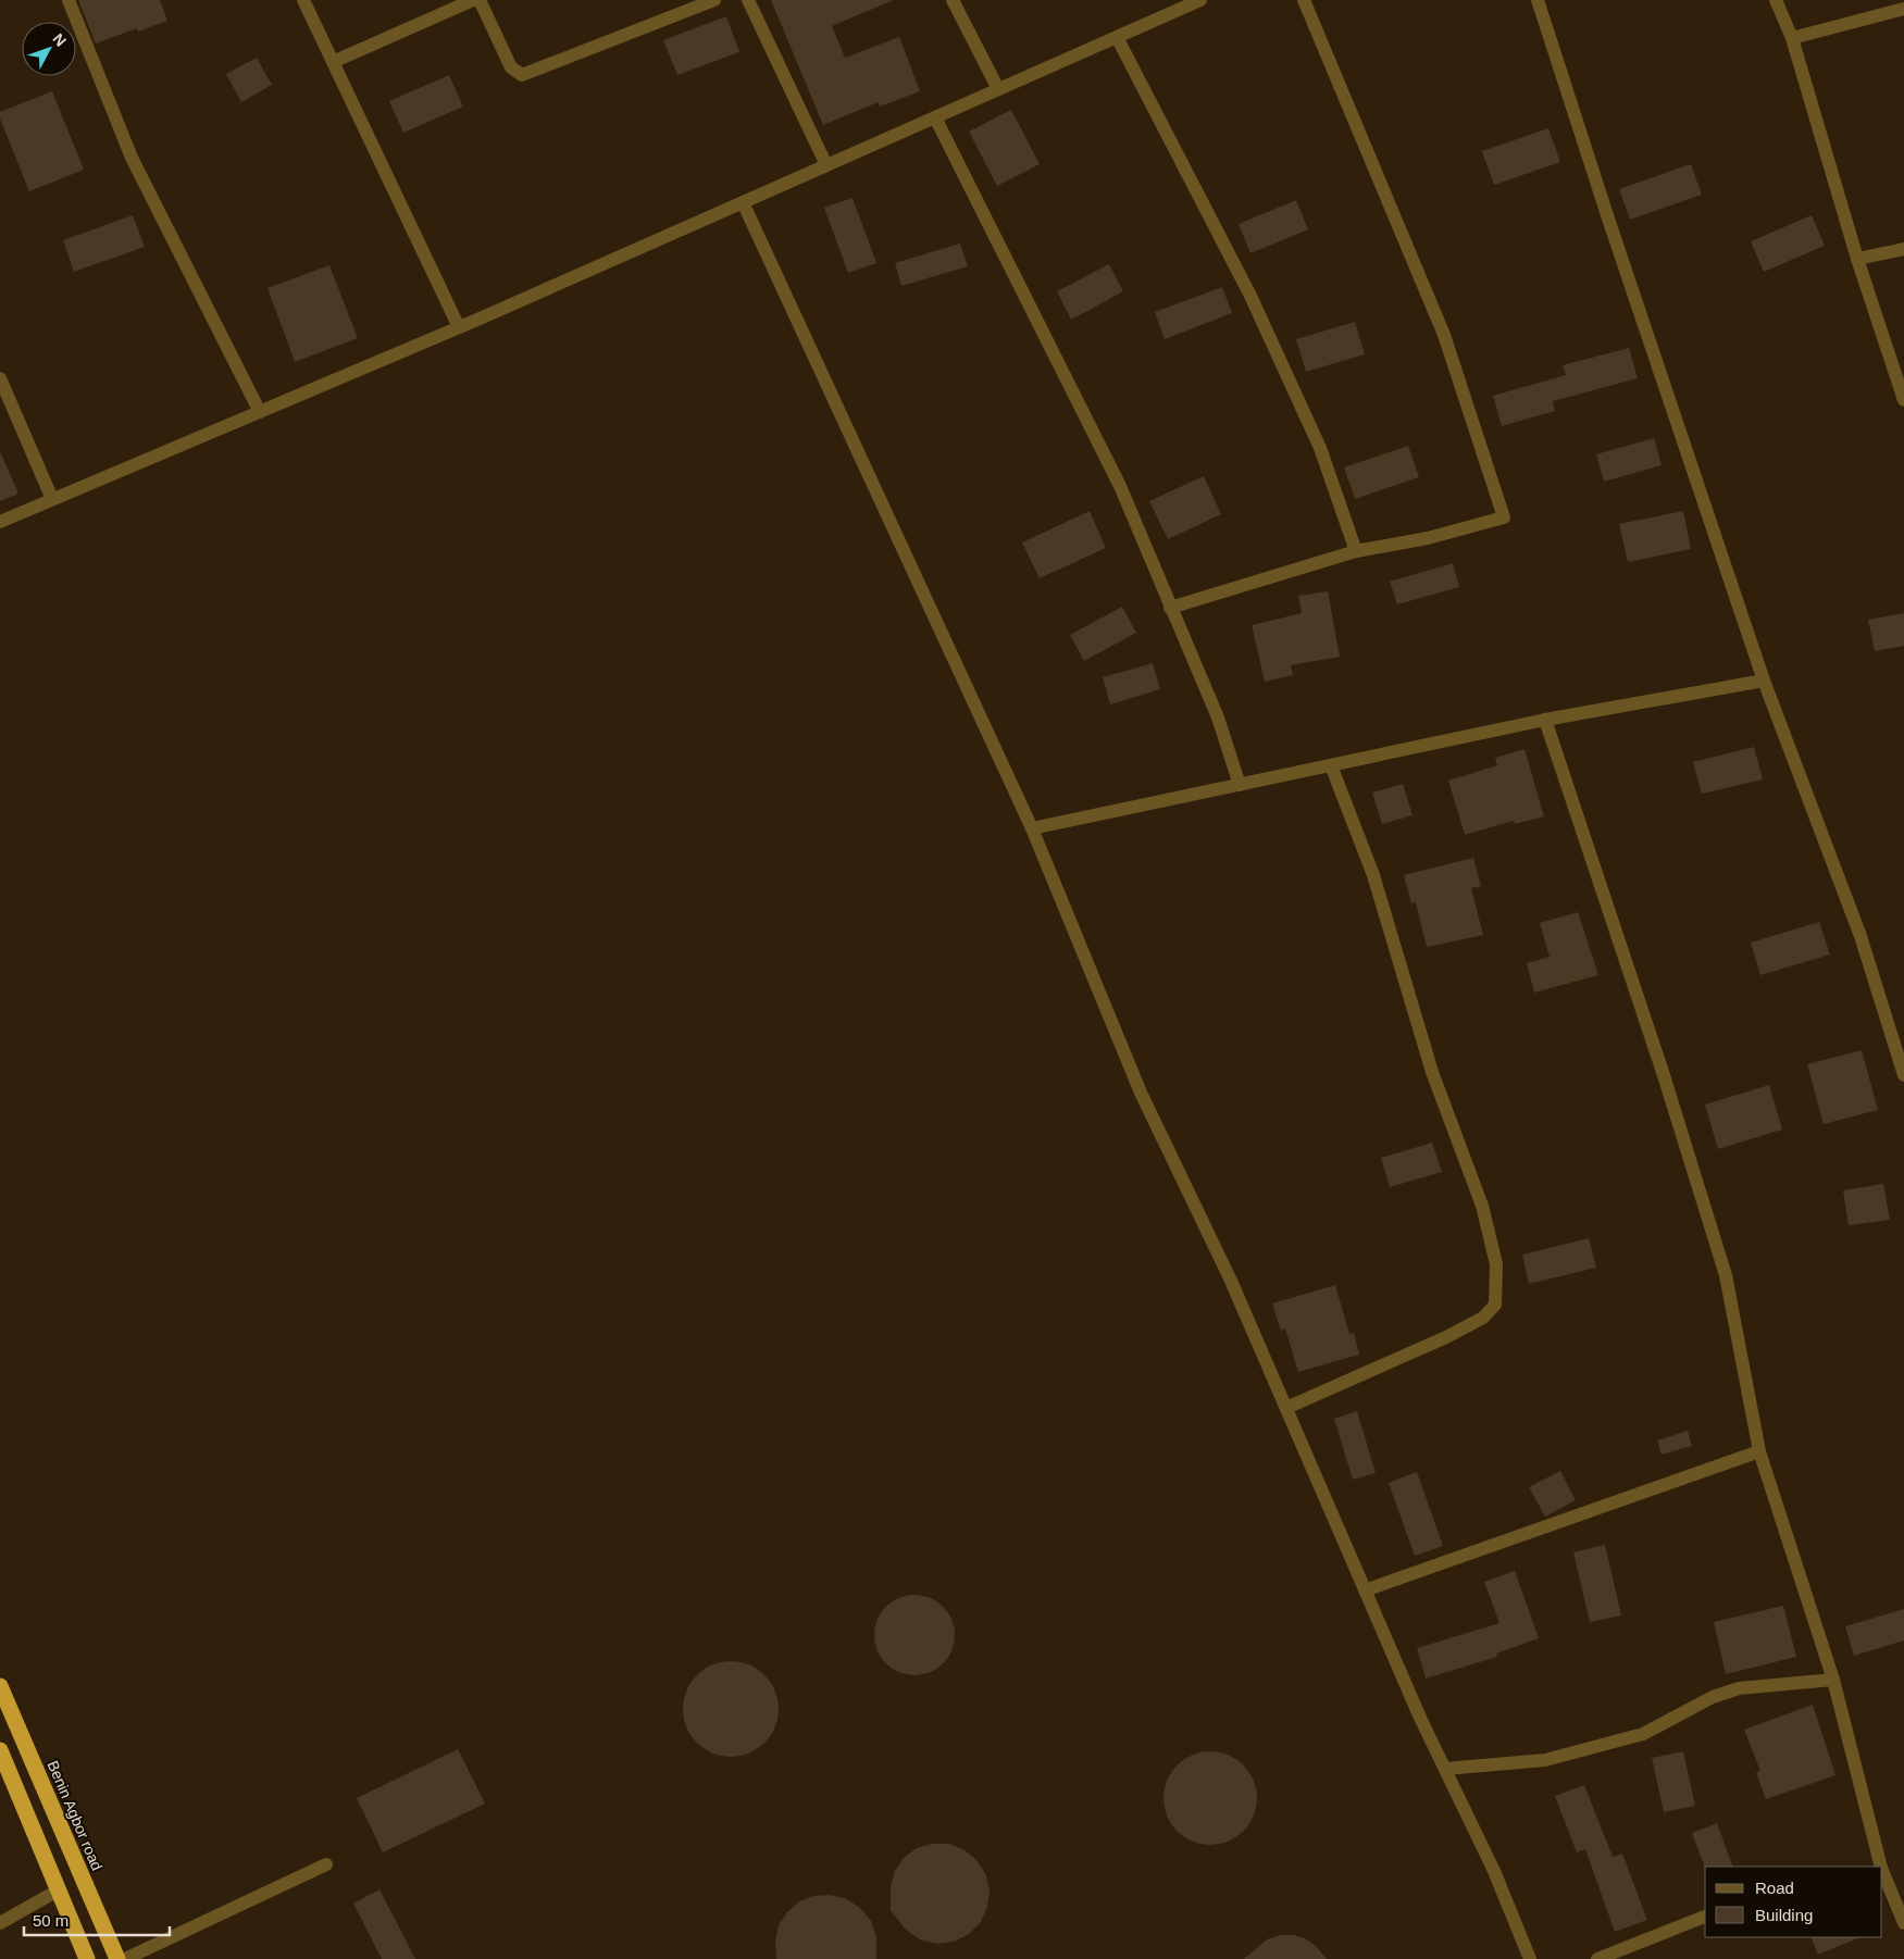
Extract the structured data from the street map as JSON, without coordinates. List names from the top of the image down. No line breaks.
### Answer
{"streets":{"highway":["Benin Agbor road"]},"legend":["Road","Building"],"scale_bar":"50 m","north":"top right"}
